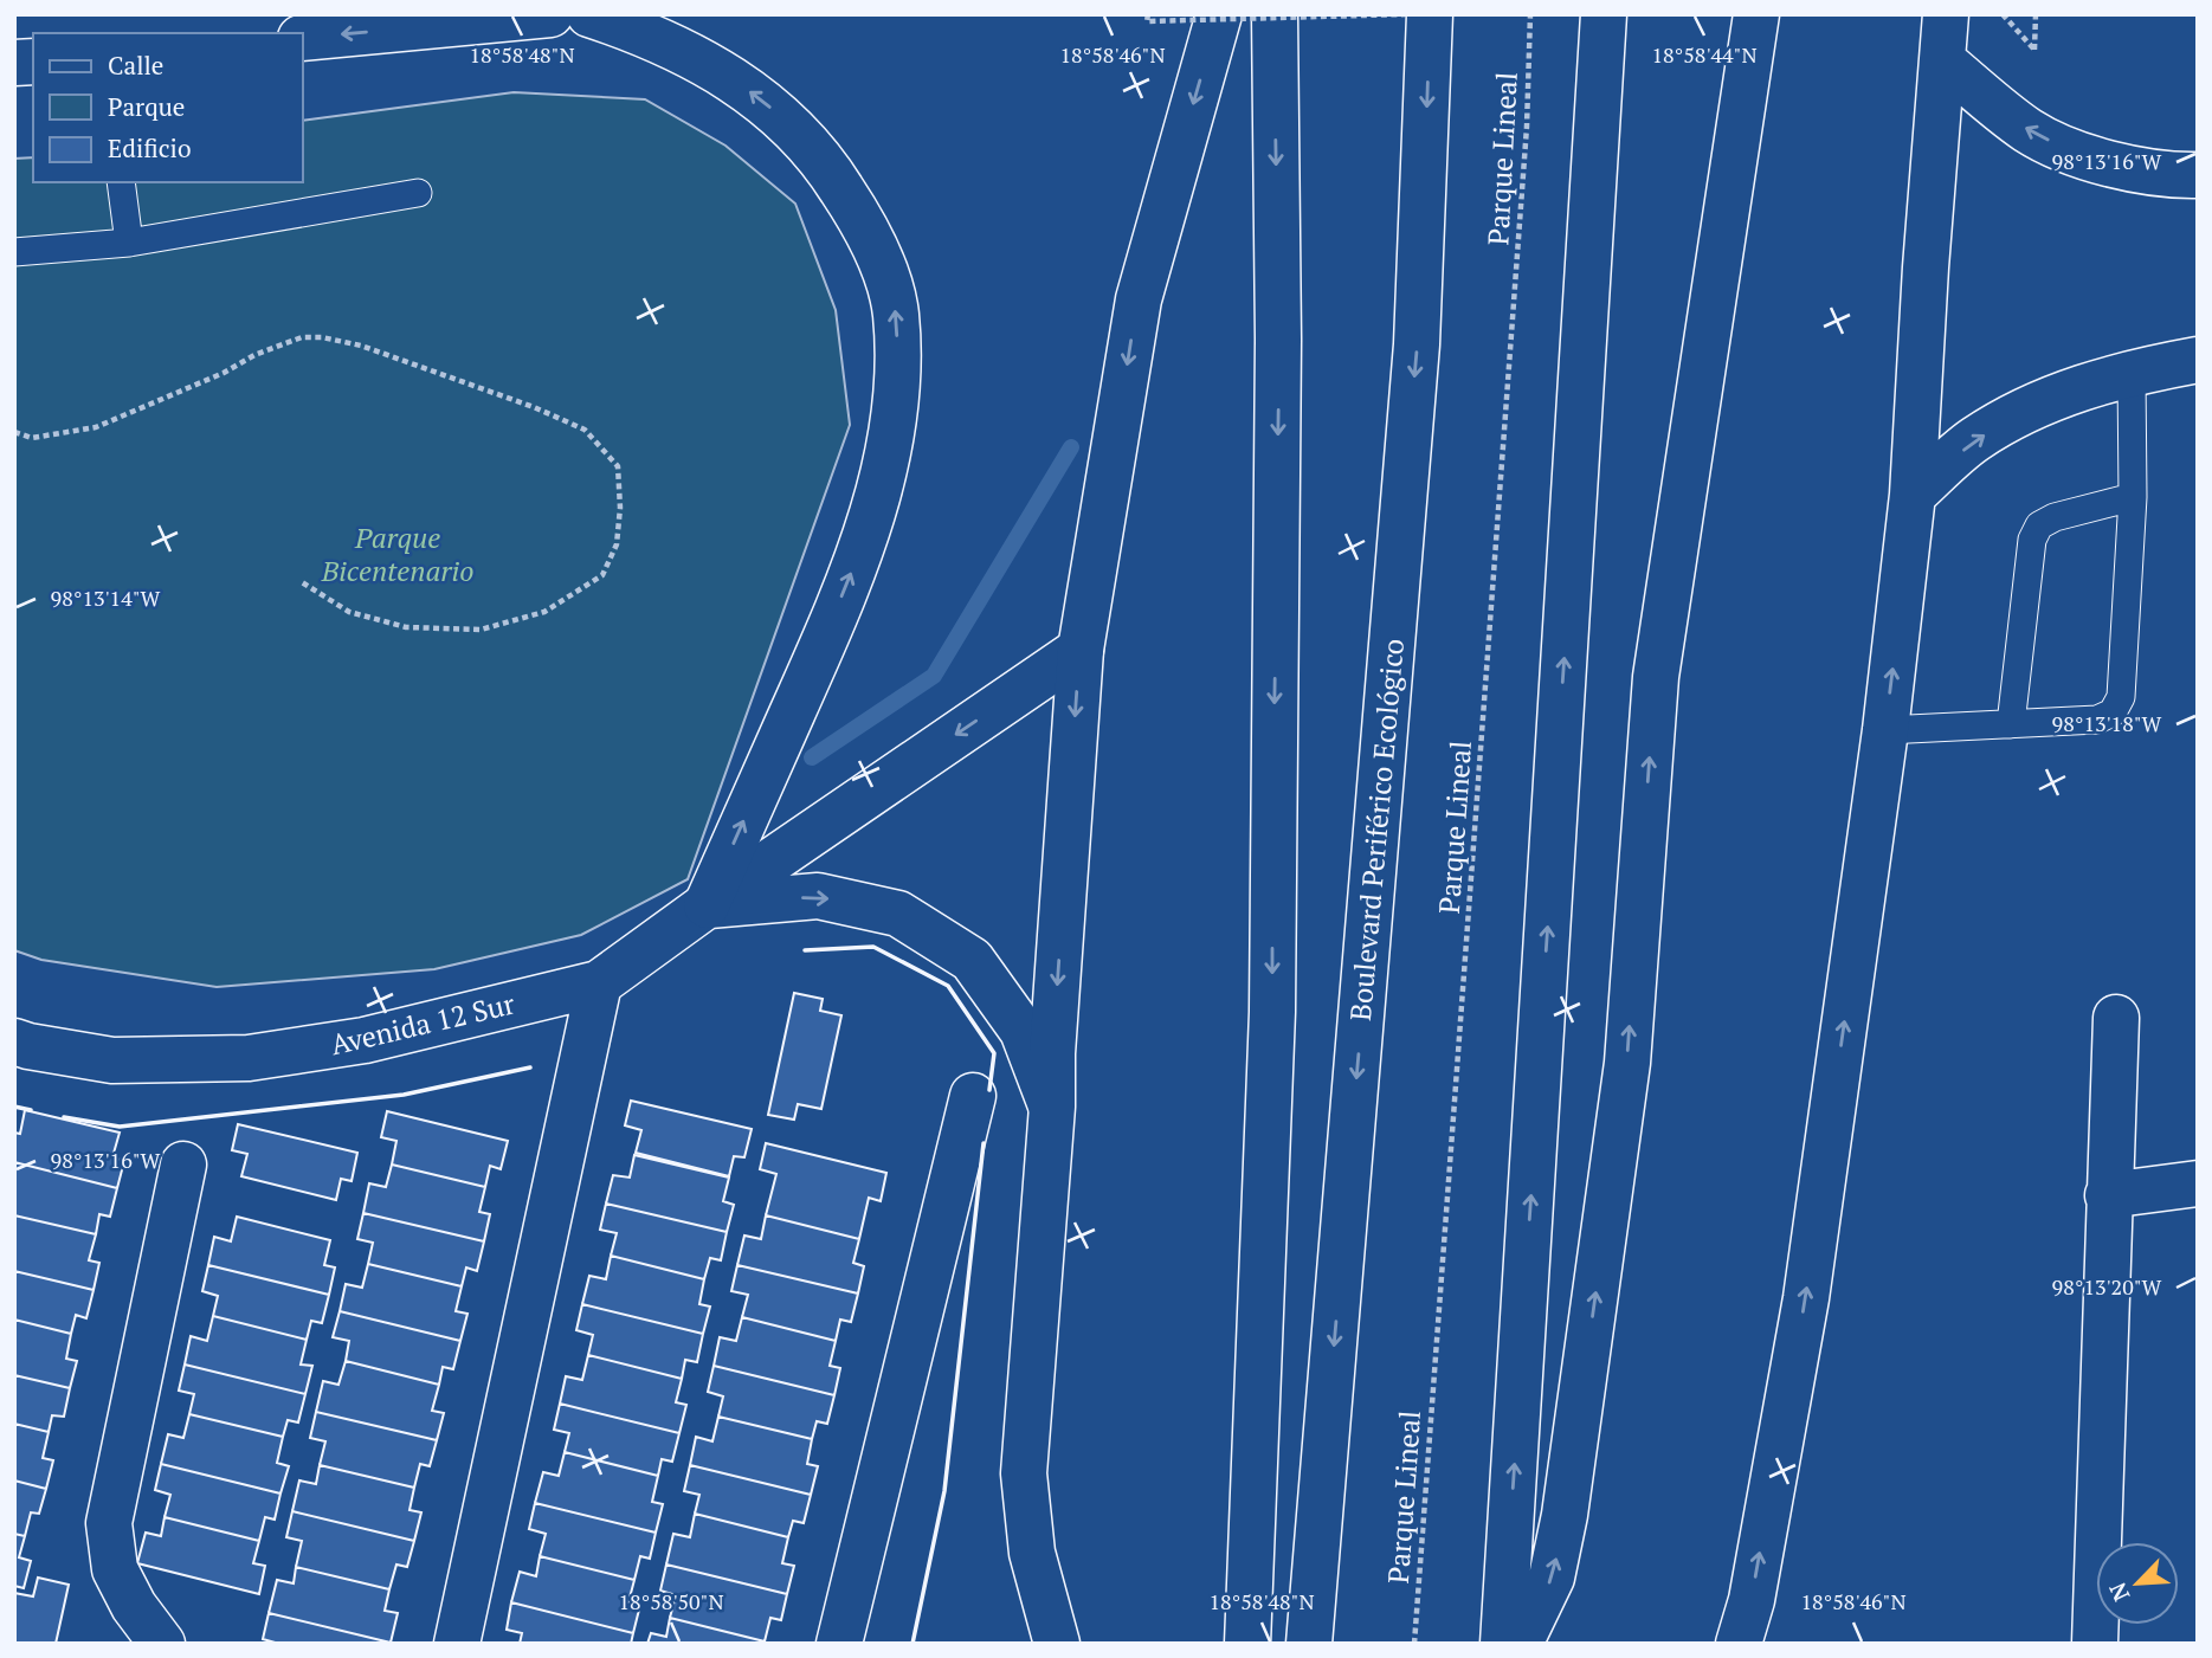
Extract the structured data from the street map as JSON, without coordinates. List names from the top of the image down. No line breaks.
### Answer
{"streets":{"main road":["Boulevard Periférico Ecológico","Avenida 12 Sur"],"path":["Parque Lineal"]},"one_way":["Avenida 12 Sur"],"parks":["Parque Bicentenario"],"legend":["Calle","Parque","Edificio"],"north":"bottom left","coordinates":["18°58'48\"N","18°58'46\"N","18°58'44\"N","98°13'16\"W","98°13'14\"W","98°13'18\"W","98°13'20\"W","18°58'50\"N"]}
